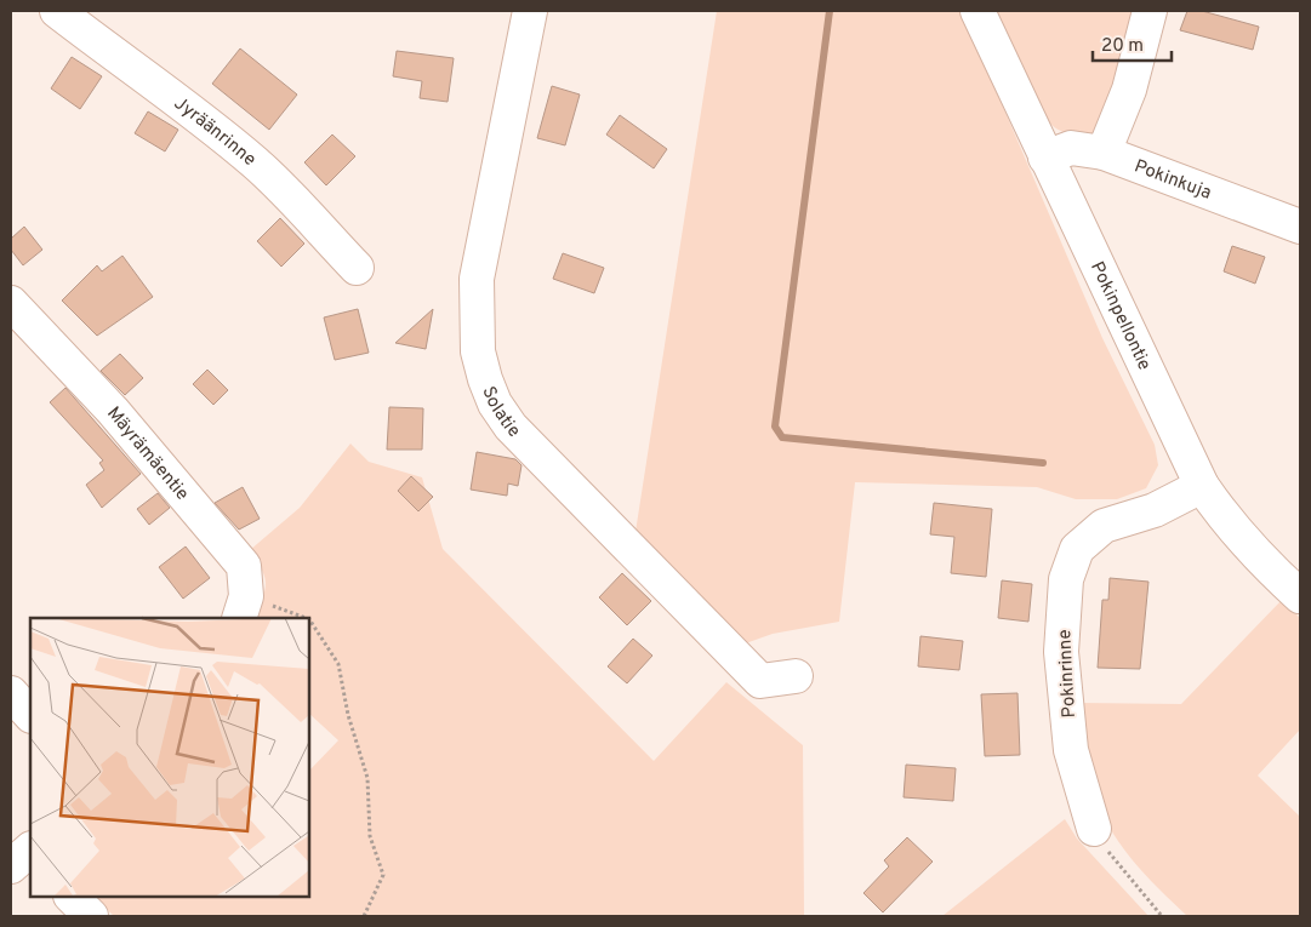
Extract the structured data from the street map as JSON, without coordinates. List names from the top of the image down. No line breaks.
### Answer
{"streets":{"street":["Jyräänrinne","Pokinkuja","Pokinpellontie","Solatie","Mäyrämäentie","Pokinrinne"]},"crossings":[["Pokinkuja","Pokinpellontie"],["Pokinpellontie","Pokinrinne"]],"scale_bar":"20 m"}
